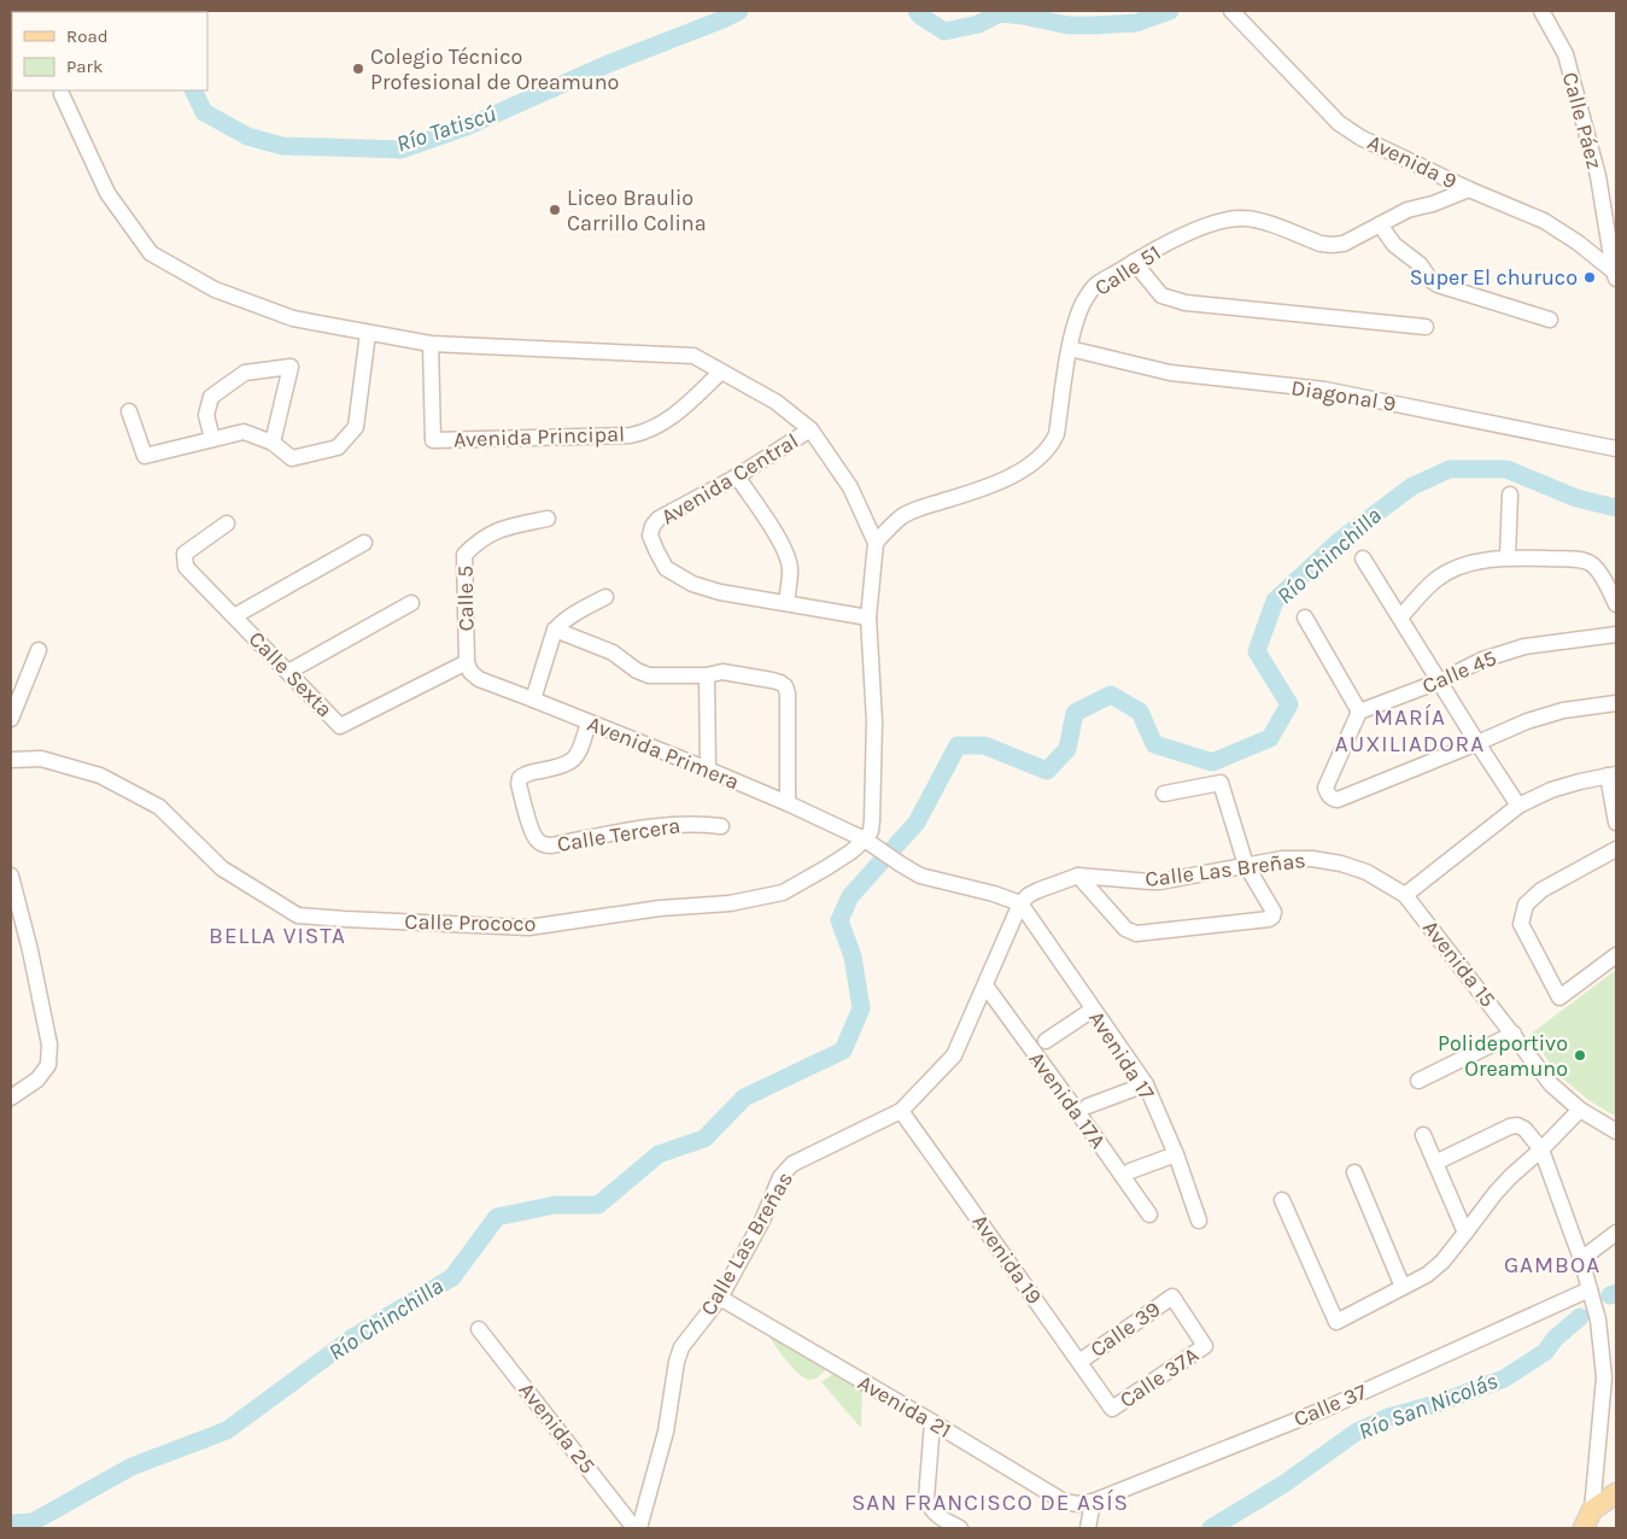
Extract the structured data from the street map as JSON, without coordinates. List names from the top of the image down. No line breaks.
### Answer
{"streets":{"street":["Calle Páez","Avenida 9","Calle 51","Diagonal 9","Avenida Principal","Avenida Central","Calle 5","Calle 45","Calle Sexta","Avenida Primera","Calle Tercera","Calle Las Breñas","Calle Prococo","Avenida 15","Avenida 17","Avenida 17A","Avenida 19","Calle 39","Calle 37A","Calle 37","Avenida 21","Avenida 25"]},"crossings":[["Calle Páez","Avenida 9"],["Avenida 9","Calle 51"],["Calle 51","Diagonal 9"],["Calle 5","Calle Sexta"],["Calle 5","Avenida Primera"],["Calle Sexta","Avenida Primera"],["Avenida Primera","Calle Tercera"],["Avenida Primera","Calle Prococo"],["Calle Las Breñas","Avenida 15"],["Calle Las Breñas","Avenida 17"],["Calle Las Breñas","Avenida 17A"],["Calle Las Breñas","Avenida 19"],["Calle Las Breñas","Avenida 21"],["Avenida 19","Calle 39"],["Avenida 19","Calle 37A"],["Calle 39","Calle 37A"],["Calle 37","Avenida 21"]],"districts":["MARÍA AUXILIADORA","BELLA VISTA","GAMBOA","SAN FRANCISCO DE ASÍS"],"water":["Río Tatiscú","Río Chinchilla","Río San Nicolás"],"places":["Colegio Técnico Profesional de Oreamuno","Liceo Braulio Carrillo Colina","Super El churuco","Polideportivo Oreamuno"],"legend":["Road","Park"]}
